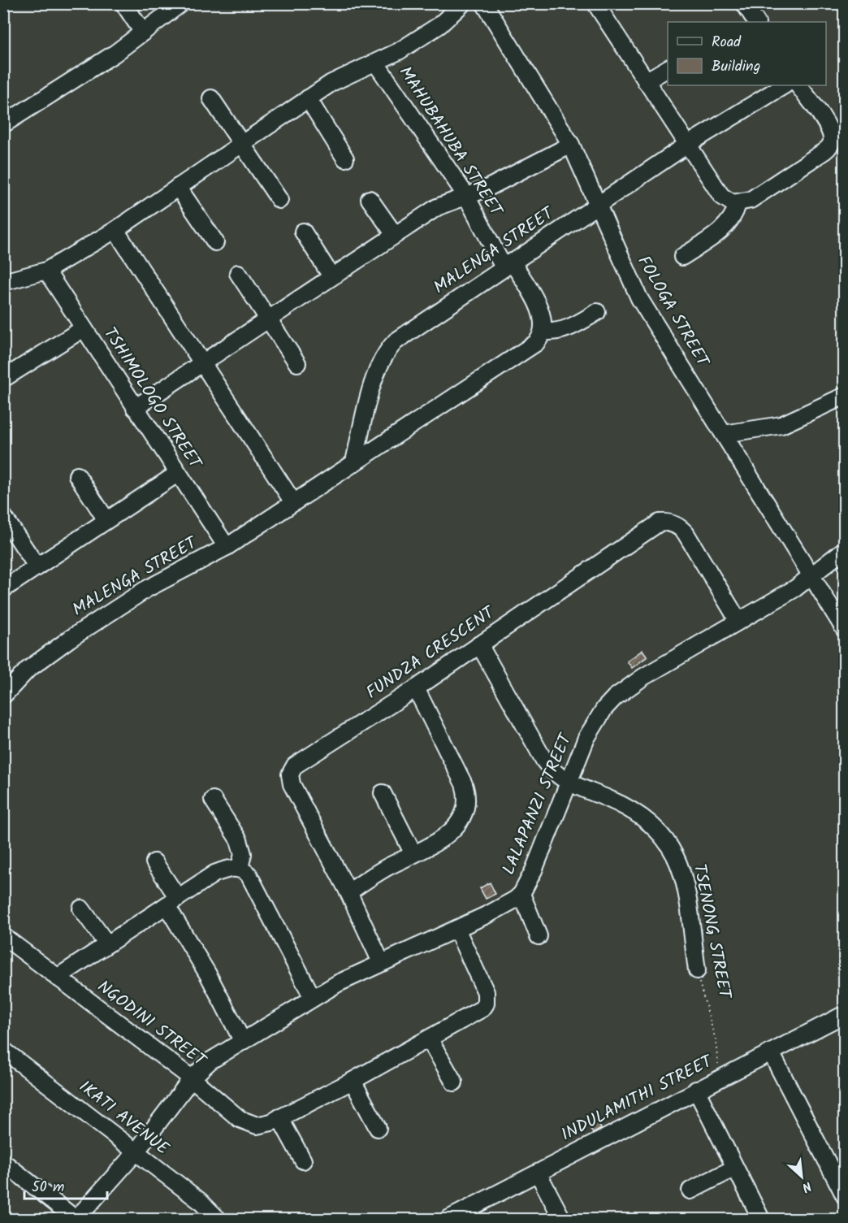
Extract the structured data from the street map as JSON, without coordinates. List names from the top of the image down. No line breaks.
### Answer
{"streets":{"street":["MAHUBAHUBA STREET","MALENGA STREET","FOLOGA STREET","TSHIMOLOGO STREET","FUNDZA CRESCENT","LALAPANZI STREET","TSENONG STREET","NGODINI STREET","INDULAMITHI STREET","IKATI AVENUE"]},"crossings":[["MAHUBAHUBA STREET","MALENGA STREET"],["MAHUBAHUBA STREET","TSHIMOLOGO STREET"],["MALENGA STREET","FOLOGA STREET"],["MALENGA STREET","TSHIMOLOGO STREET"],["FOLOGA STREET","LALAPANZI STREET"],["FUNDZA CRESCENT","LALAPANZI STREET"],["FUNDZA CRESCENT","TSENONG STREET"],["LALAPANZI STREET","TSENONG STREET"],["LALAPANZI STREET","NGODINI STREET"],["LALAPANZI STREET","IKATI AVENUE"],["TSENONG STREET","INDULAMITHI STREET"]],"legend":["Road","Building"],"scale_bar":"50 m","north":"bottom right"}
